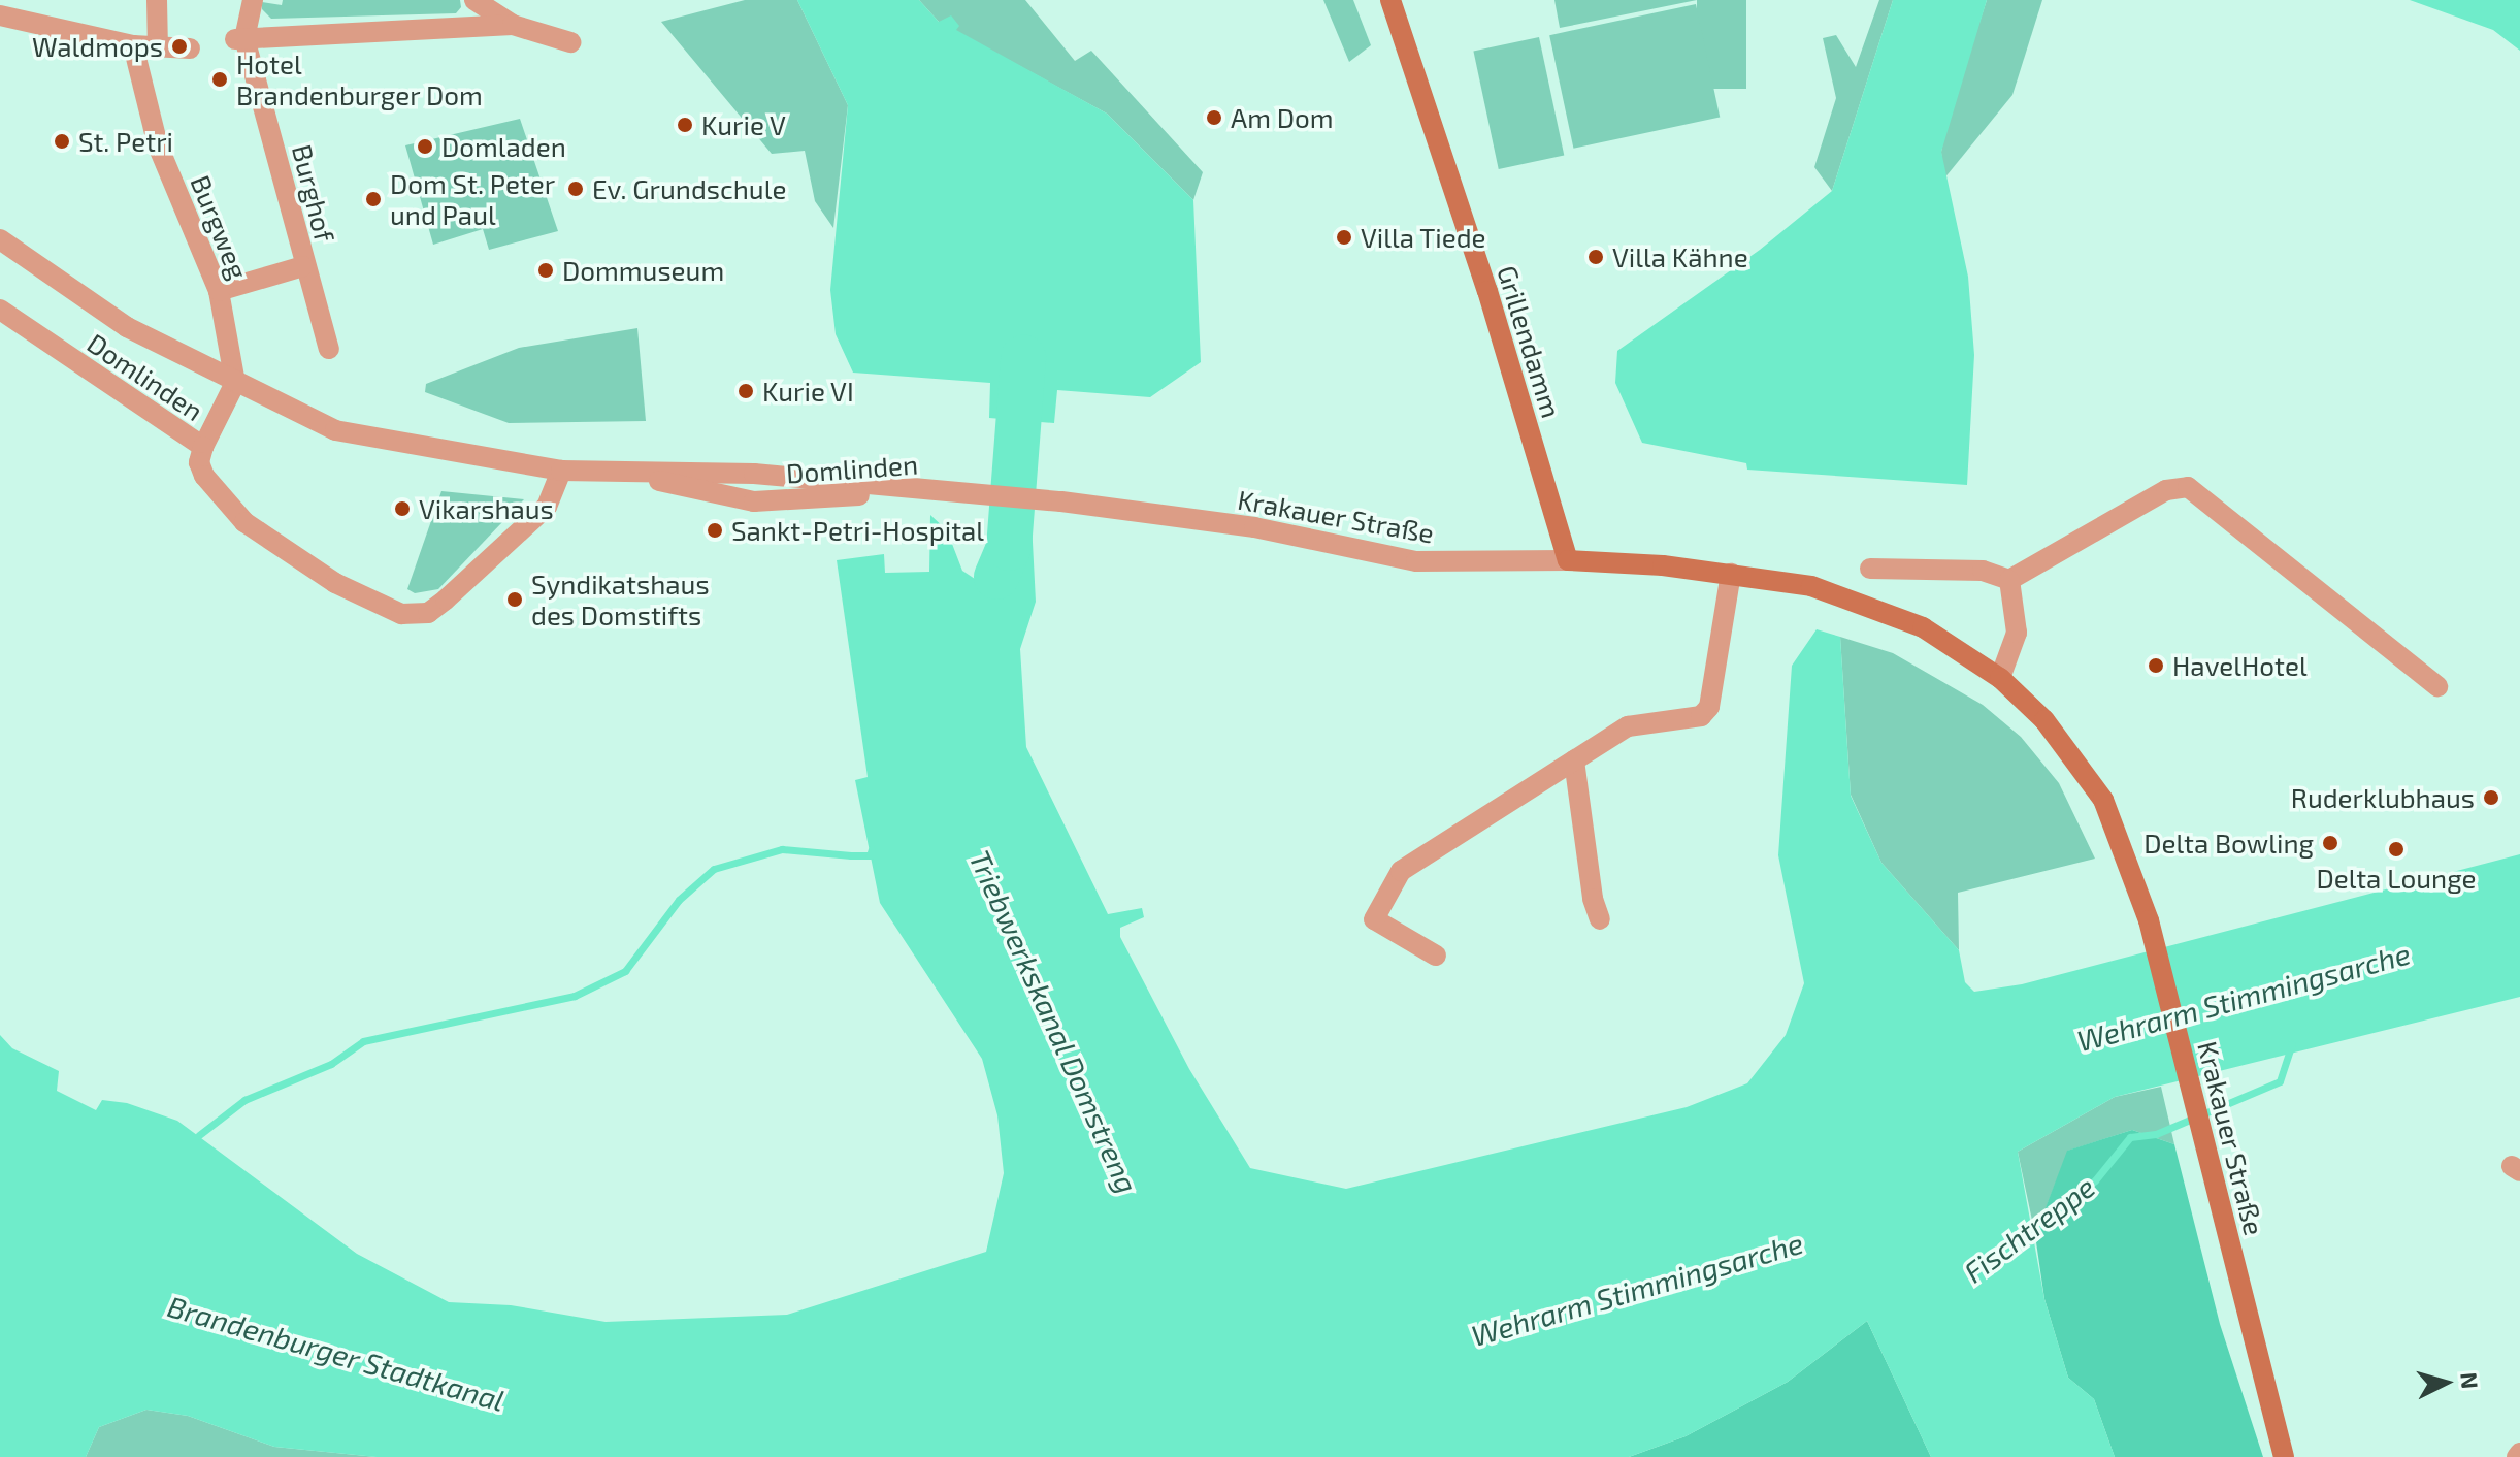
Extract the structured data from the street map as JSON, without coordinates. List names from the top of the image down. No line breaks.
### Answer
{"streets":{"main road":["Grillendamm","Krakauer Straße"],"street":["Burghof","Burgweg","Domlinden"]},"crossings":[["Burghof","Burgweg"],["Burgweg","Domlinden"],["Grillendamm","Krakauer Straße"],["Domlinden","Krakauer Straße"]],"water":["Wehrarm Stimmingsarche","Triebwerkskanal Domstreng","Fischtreppe","Brandenburger Stadtkanal"],"places":["Waldmops","Hotel Brandenburger Dom","Am Dom","Kurie V","St. Petri","Domladen","Ev. Grundschule","Dom St. Peter und Paul","Villa Tiede","Villa Kähne","Dommuseum","Kurie VI","Vikarshaus","Sankt-Petri-Hospital","Syndikatshaus des Domstifts","HavelHotel","Ruderklubhaus","Delta Bowling","Delta Lounge"],"north":"right"}
